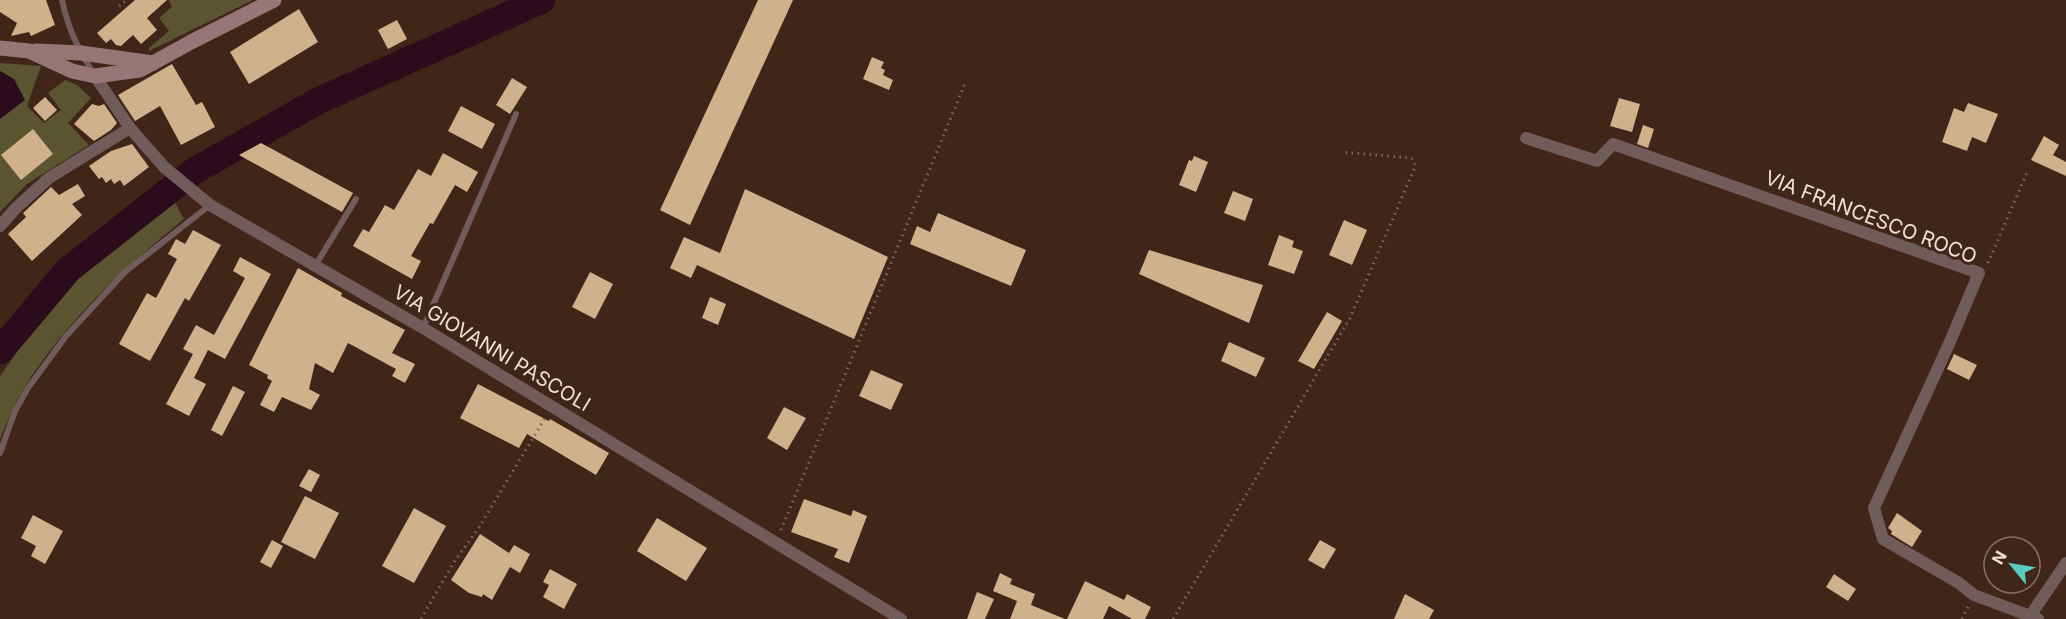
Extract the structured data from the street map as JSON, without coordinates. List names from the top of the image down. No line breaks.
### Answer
{"streets":{"street":["VIA FRANCESCO ROCO","VIA GIOVANNI PASCOLI"]},"north":"top left"}
